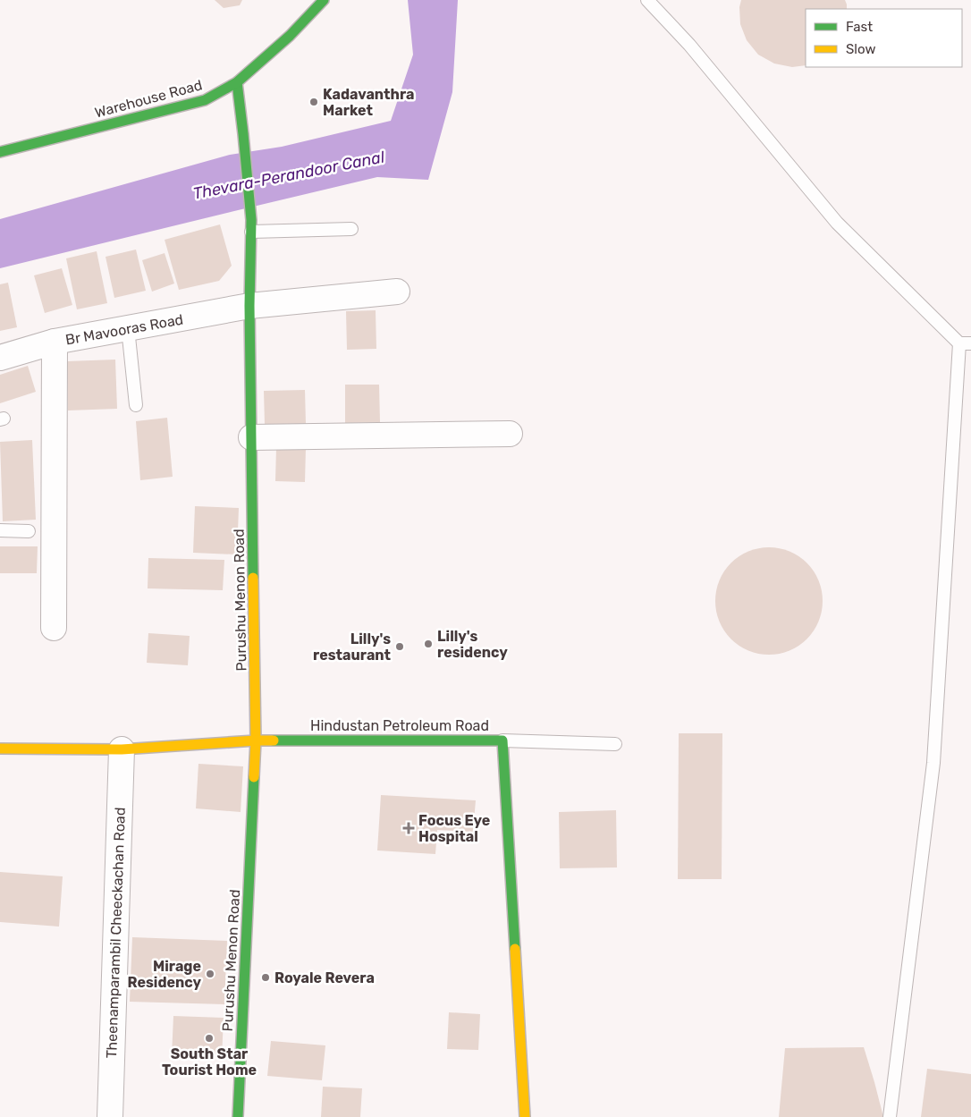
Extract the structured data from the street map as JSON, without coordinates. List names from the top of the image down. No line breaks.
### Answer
{"streets":{"street":["Warehouse Road","Br Mavooras Road","Purushu Menon Road","Hindustan Petroleum Road","Theenamparambil Cheeckachan Road"]},"crossings":[["Warehouse Road","Purushu Menon Road"],["Br Mavooras Road","Purushu Menon Road"],["Purushu Menon Road","Hindustan Petroleum Road"],["Hindustan Petroleum Road","Theenamparambil Cheeckachan Road"]],"water":["Thevara-Perandoor Canal"],"places":{"other":["Kadavanthra Market","Lilly's residency","Lilly's restaurant","Mirage Residency","Royale Revera","South Star Tourist Home"],"health":["Focus Eye Hospital"]},"legend":["Fast","Slow"]}
